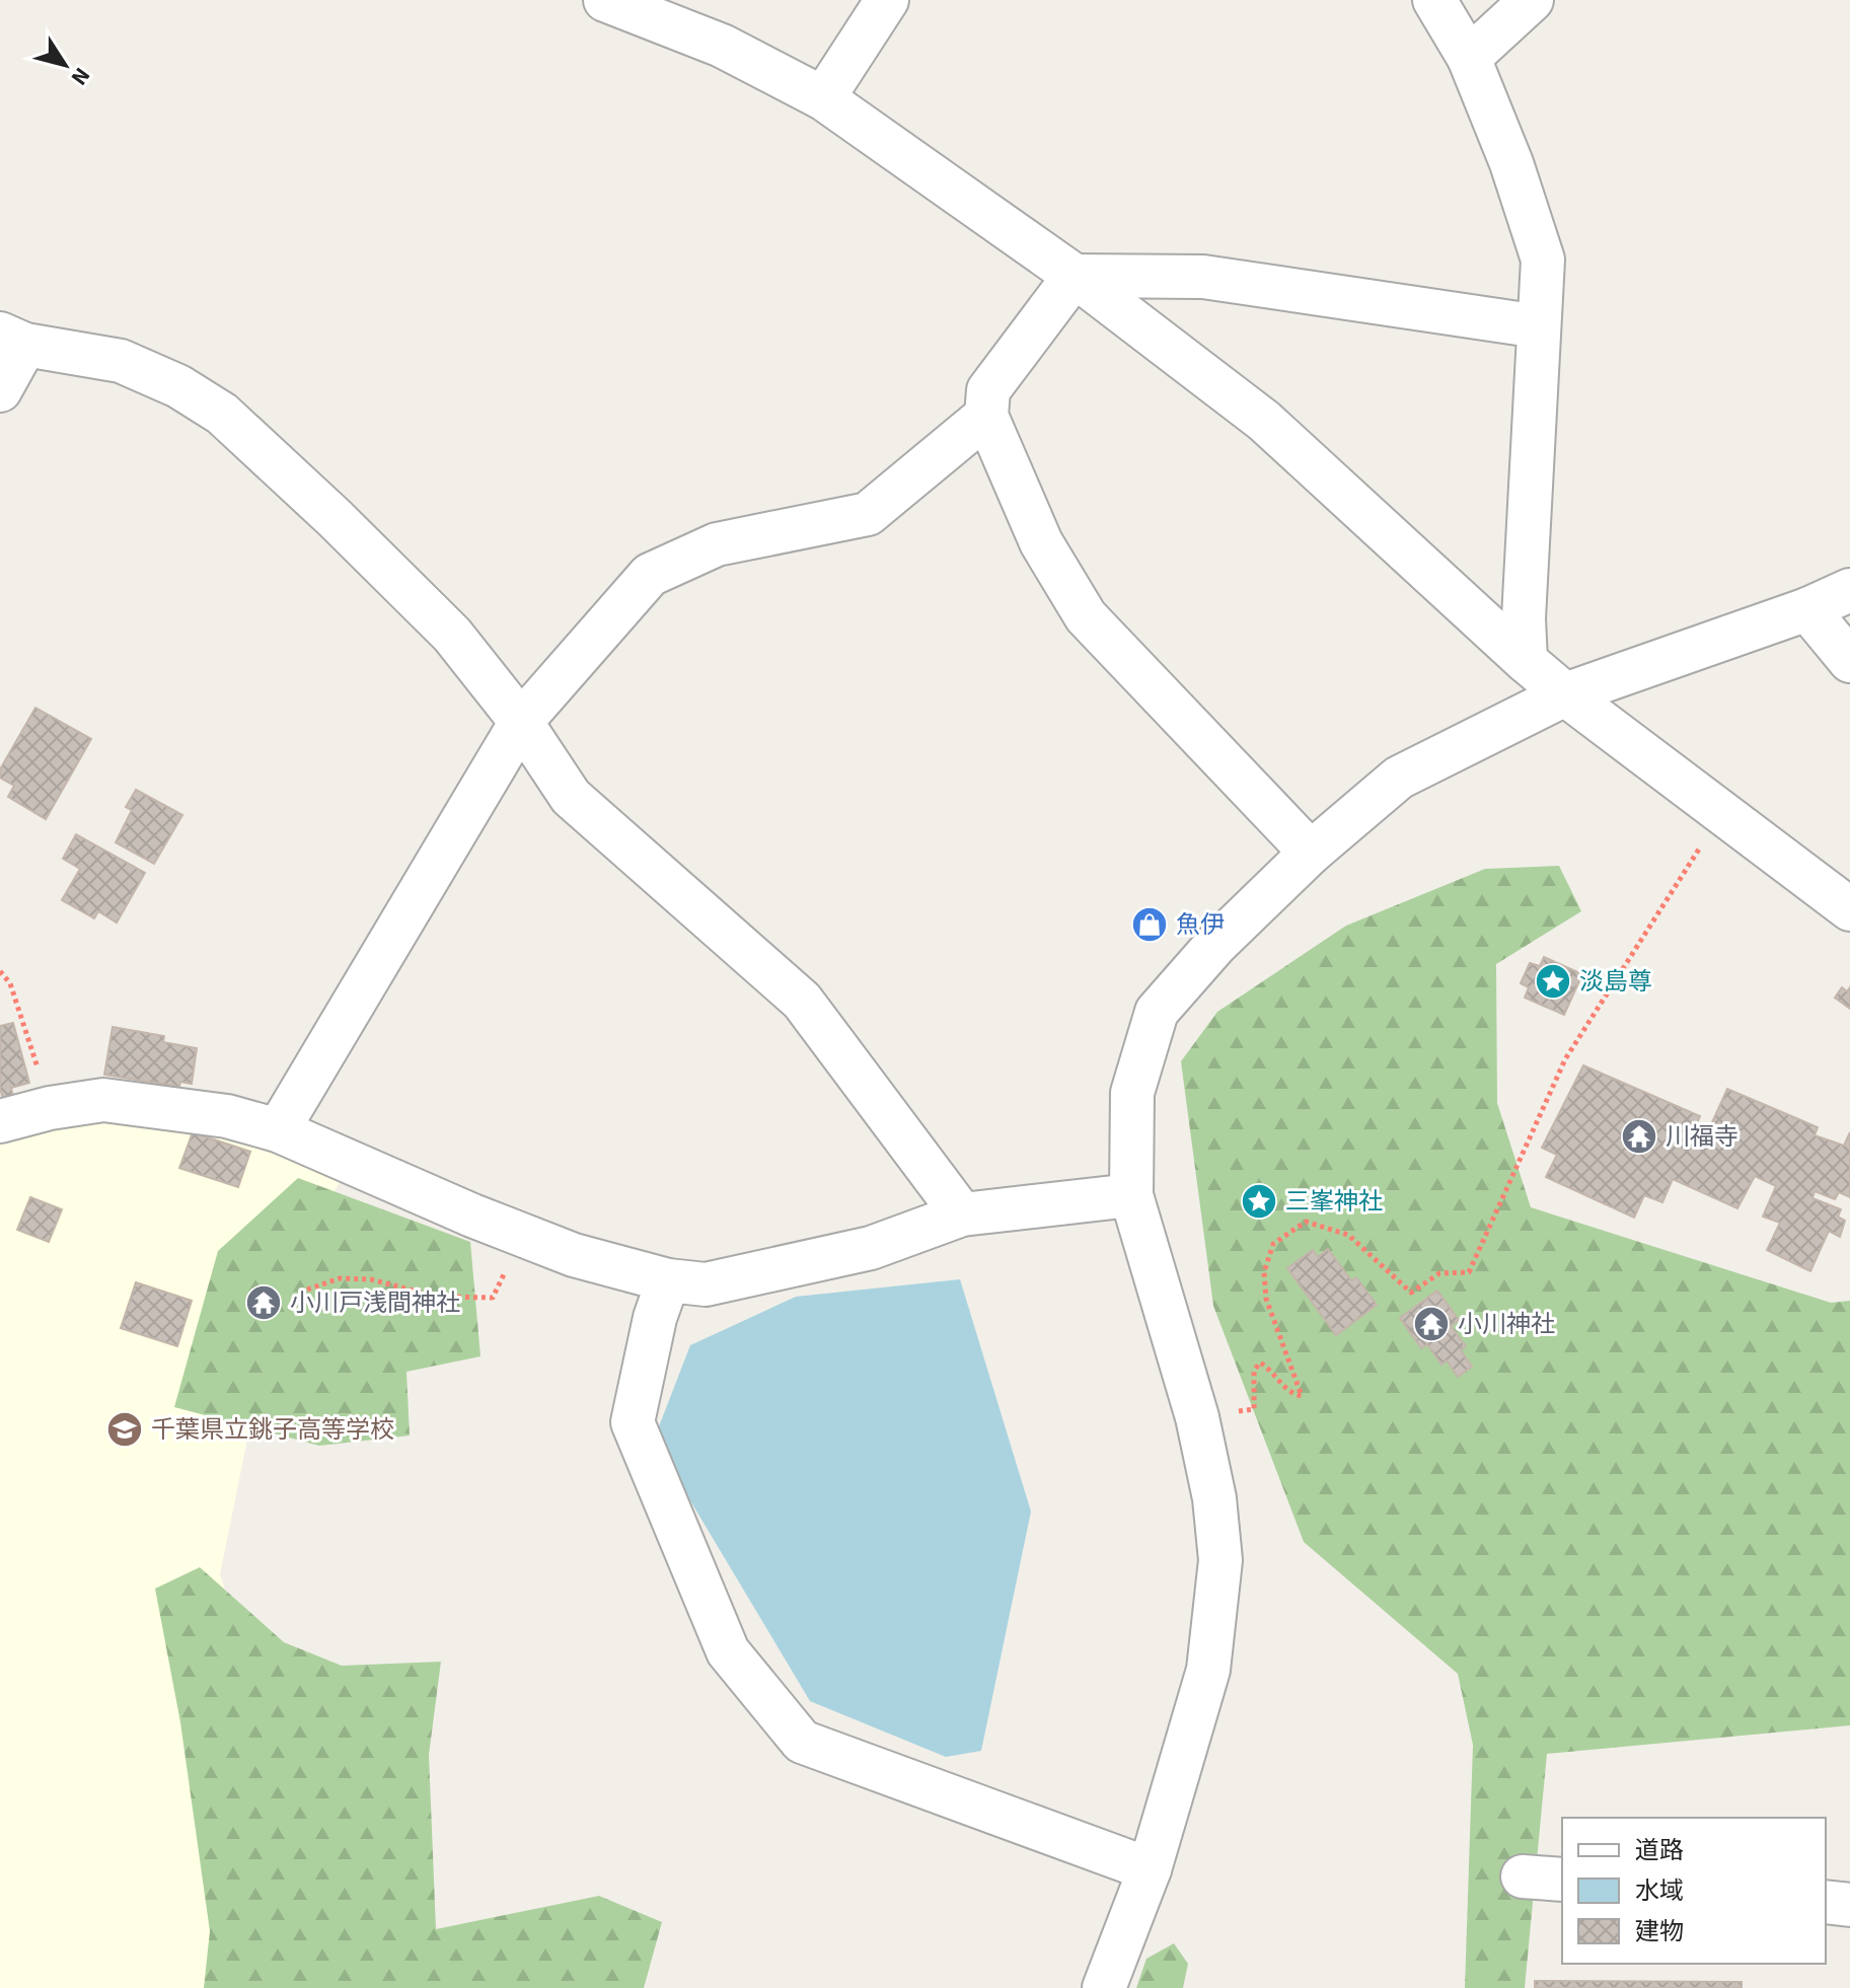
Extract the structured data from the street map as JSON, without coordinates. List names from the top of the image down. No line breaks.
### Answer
{"places":{"shop":["魚伊"],"place":["淡島尊","三峯神社"],"temple":["川福寺","小川戸浅間神社","小川神社"],"school or university":["千葉県立銚子高等学校"]},"legend":["道路","水域","建物"],"north":"bottom right"}
